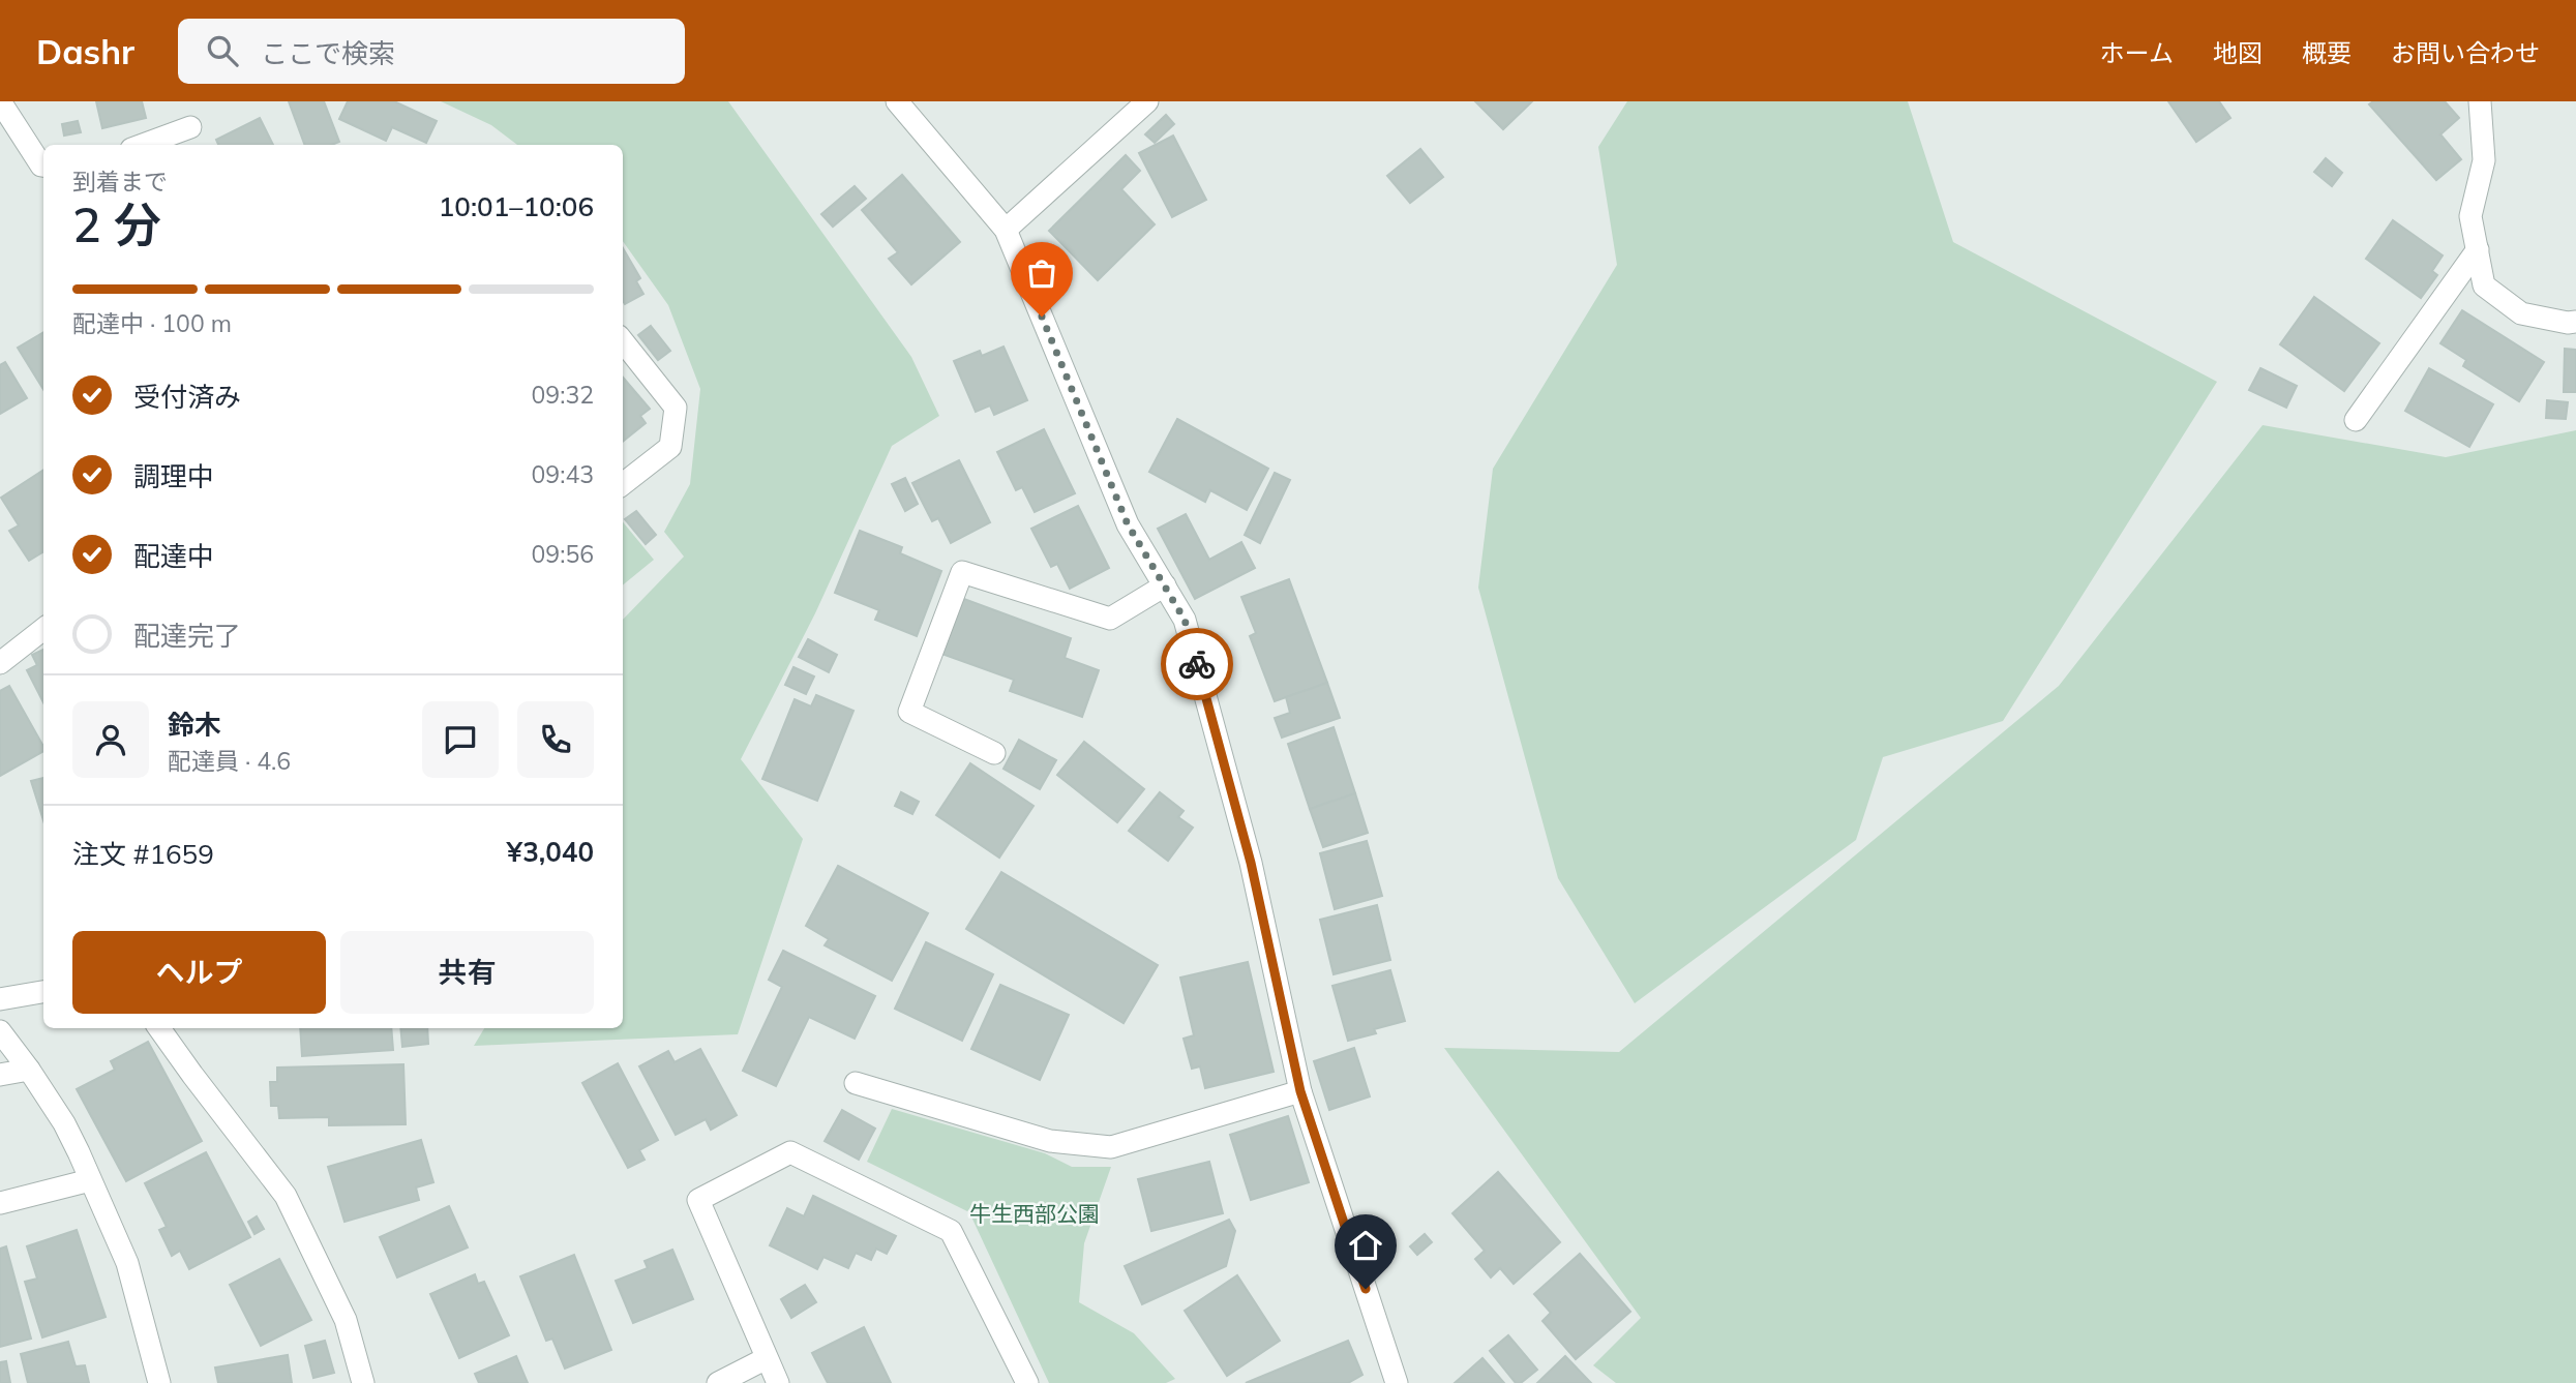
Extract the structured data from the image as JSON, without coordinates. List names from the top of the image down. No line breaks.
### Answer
{"parks":["牛生西部公園"],"page":{"header":"Dashr","search":"ここで検索","nav":["ホーム","地図","概要","お問い合わせ"],"heading":["2 分","到着まで","10:01–10:06"],"panel":["鈴木","配達員 · 4.6","注文 #1659","¥3,040"],"bar":"配達中 · 100 m","list":[["受付済み","09:32"],["調理中","09:43"],["配達中","09:56"],"配達完了"],"buttons":["ヘルプ","共有"]}}
